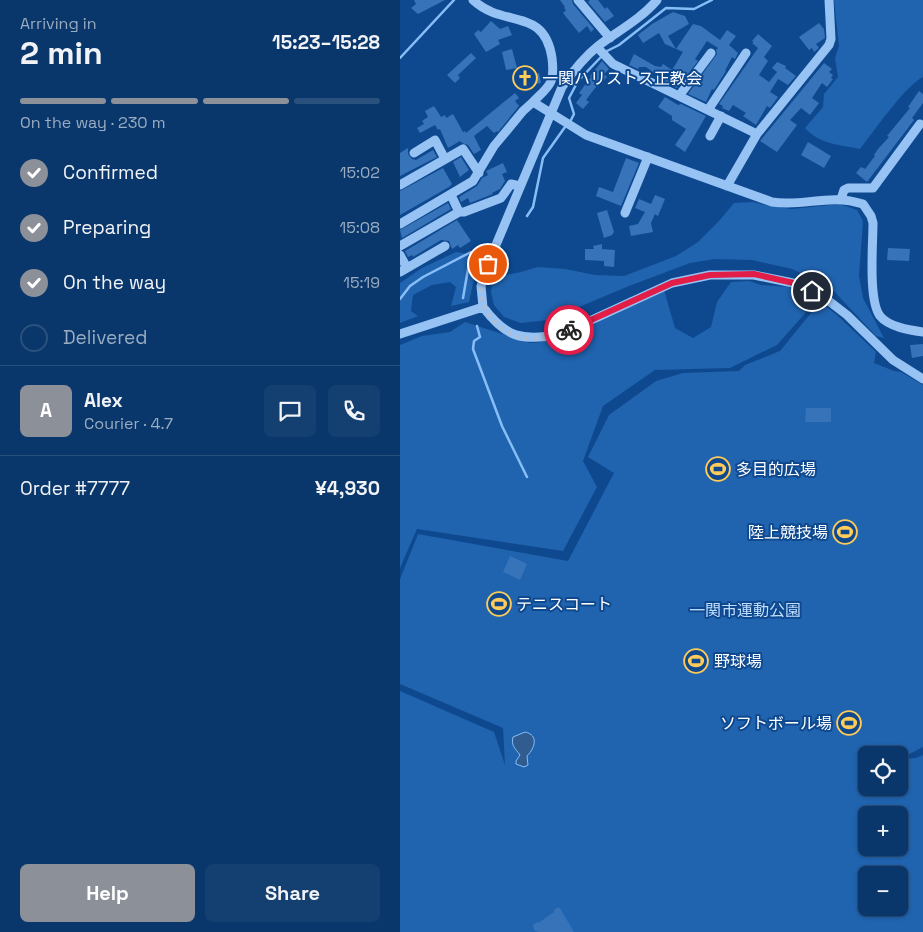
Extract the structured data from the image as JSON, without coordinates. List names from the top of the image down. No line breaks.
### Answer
{"parks":["一関市運動公園"],"places":{"church":["一関ハリストス正教会"],"sports":["多目的広場","陸上競技場","テニスコート","野球場","ソフトボール場"]},"page":{"heading":["2 min","Arriving in","15:23–15:28"],"panel":["Alex","Courier · 4.7","Order #7777","¥4,930"],"bar":"On the way · 230 m","list":[["Confirmed","15:02"],["Preparing","15:08"],["On the way","15:19"],"Delivered"],"round":"A","map_buttons":["+","−"],"buttons":["Help","Share"]}}
